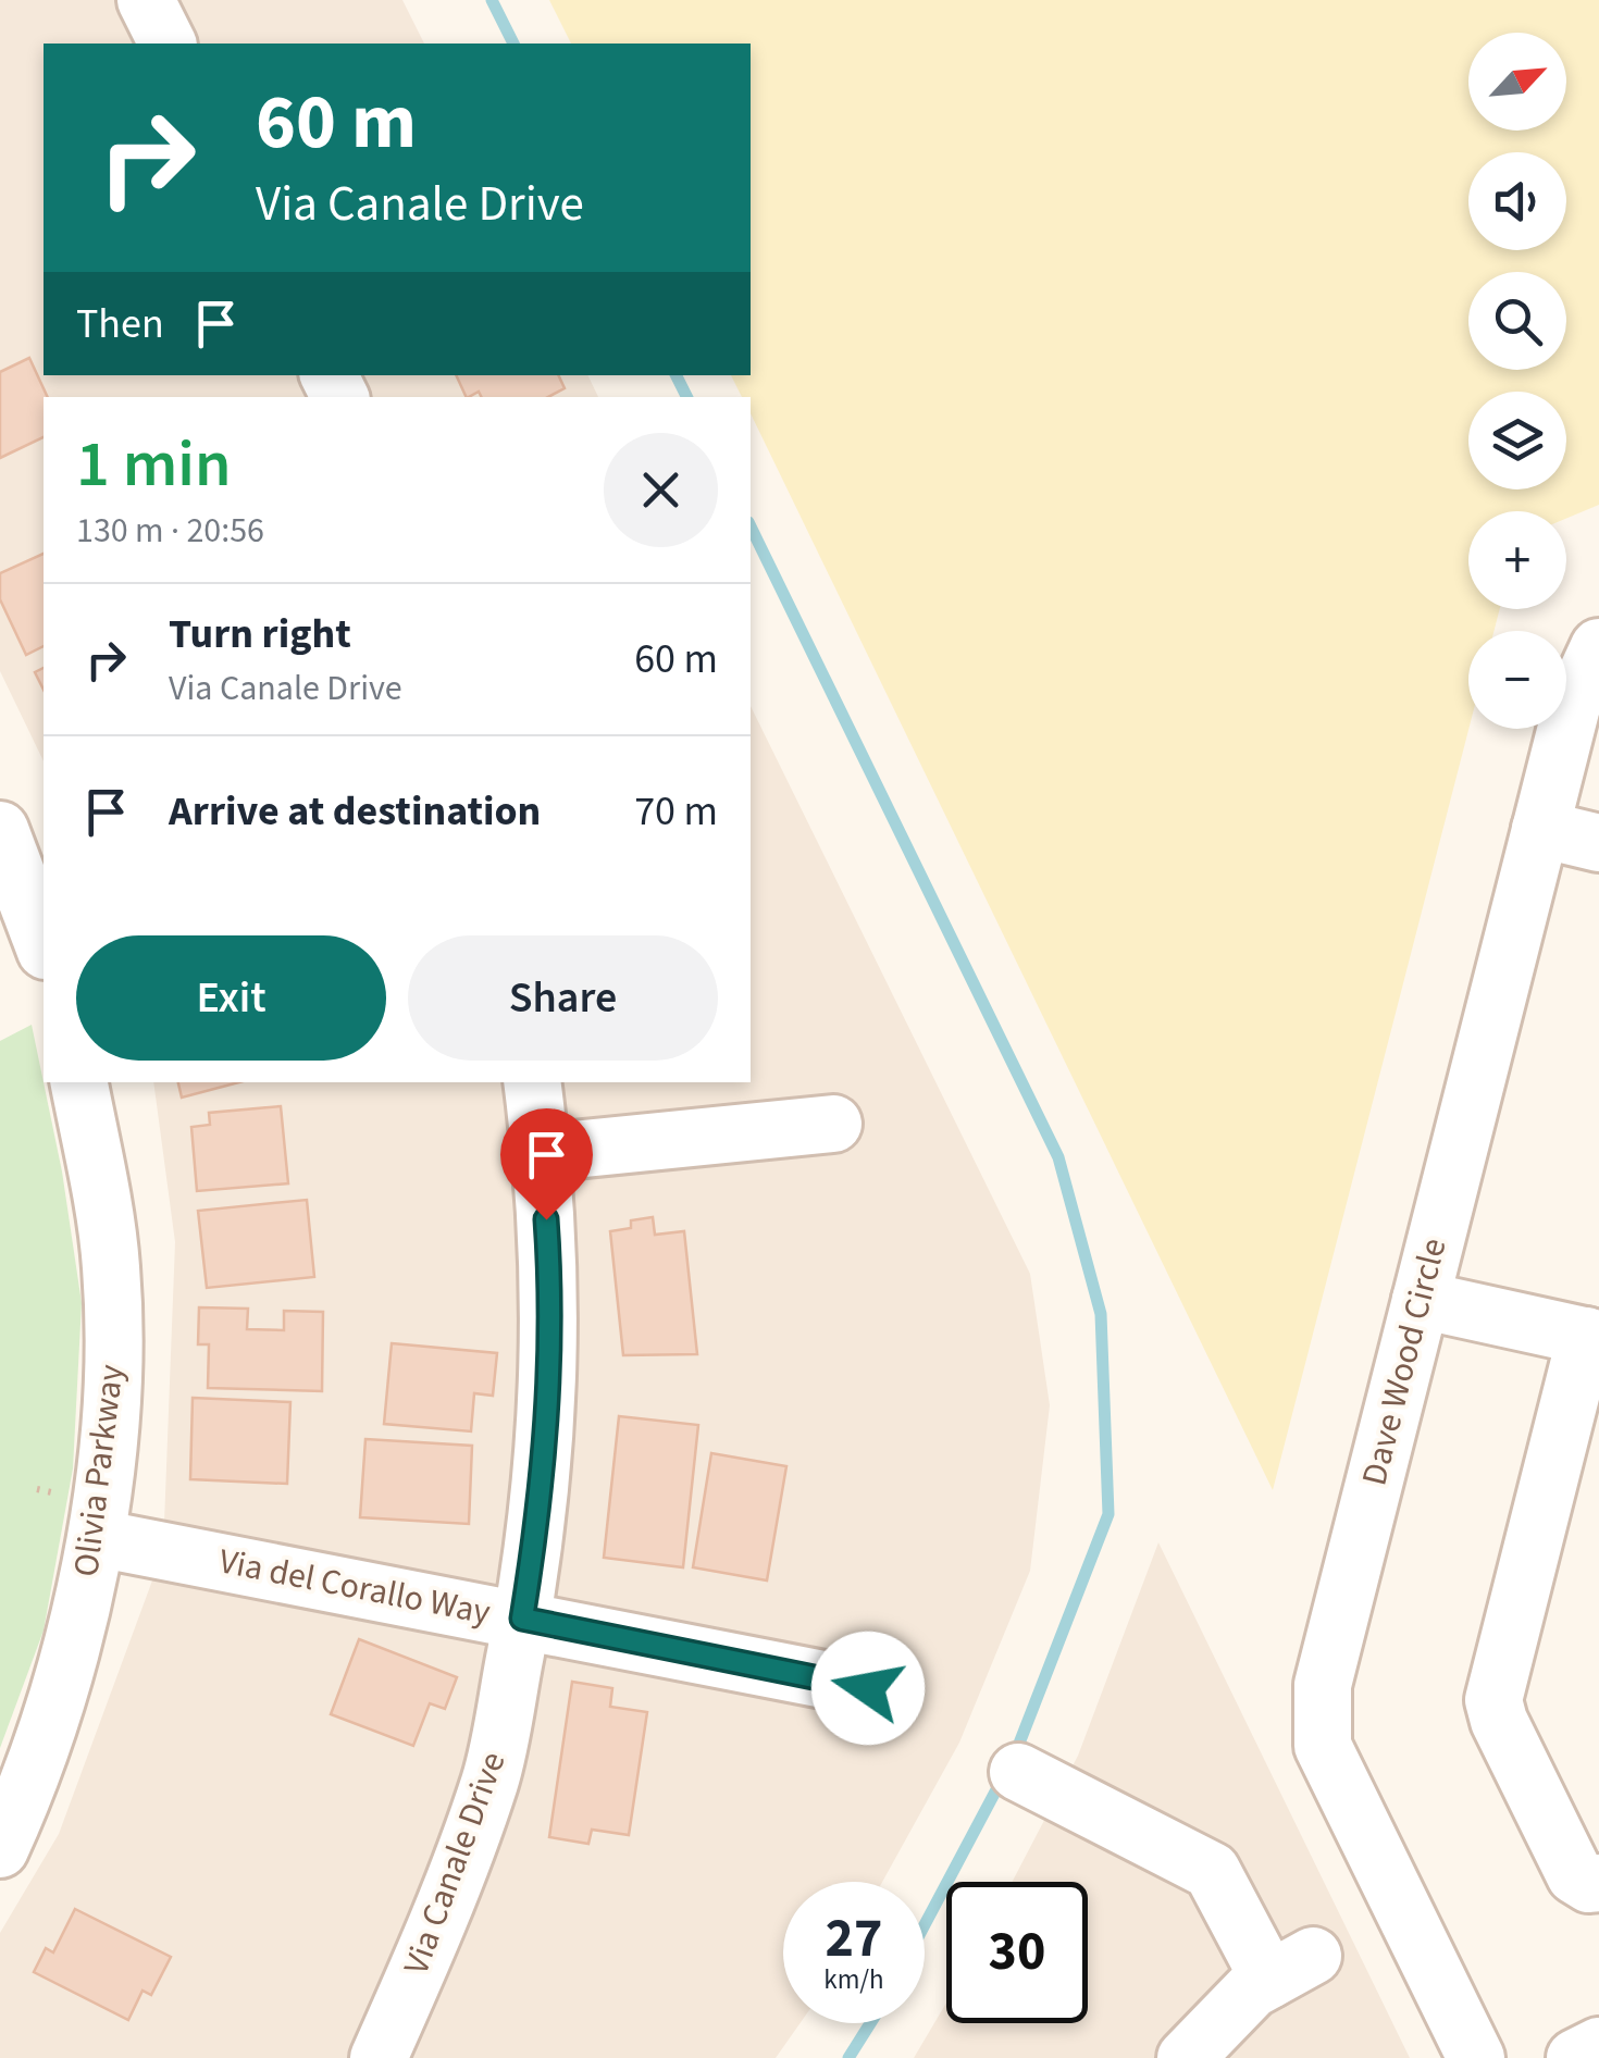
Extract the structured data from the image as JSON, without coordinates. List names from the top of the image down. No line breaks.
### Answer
{"streets":{"street":["Dave Wood Circle","Olivia Parkway","Via del Corallo Way","Via Canale Drive"]},"crossings":[["Olivia Parkway","Via del Corallo Way"],["Via del Corallo Way","Via Canale Drive"]],"north":"top right","page":{"map_buttons":["+","−"],"turn":["60 m","Via Canale Drive"],"then":"Then","heading":["1 min","130 m · 20:56"],"list":[{"name":"Turn right","note":"Via Canale Drive","value":"60 m"},{"name":"Arrive at destination","value":"70 m"}],"buttons":["Exit","Share"],"speed":"27 km/h","limit":"30"}}
